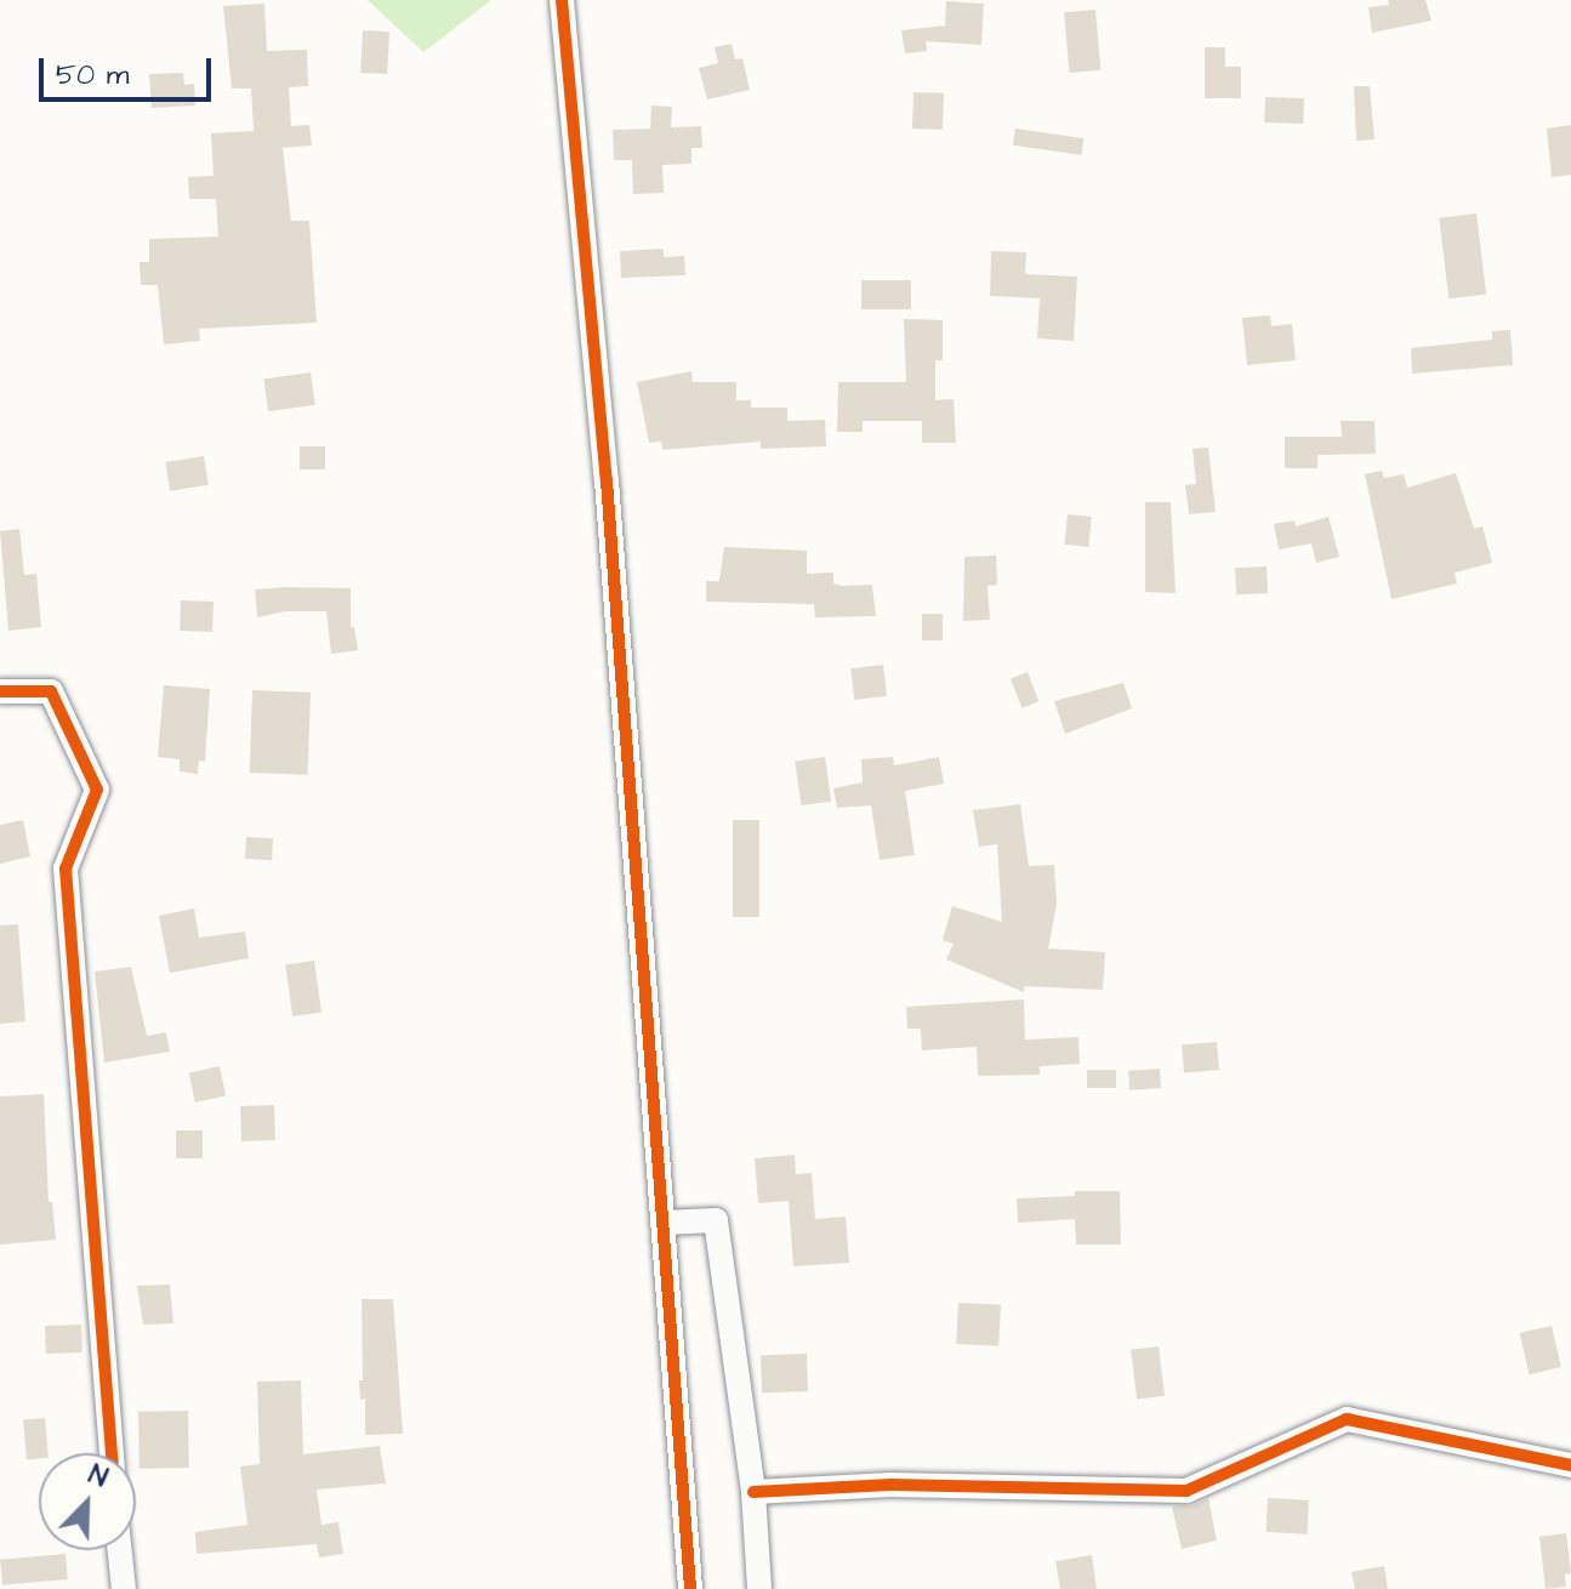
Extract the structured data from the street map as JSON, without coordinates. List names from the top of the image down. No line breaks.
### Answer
{"scale_bar":"50 m","north":"top right"}
